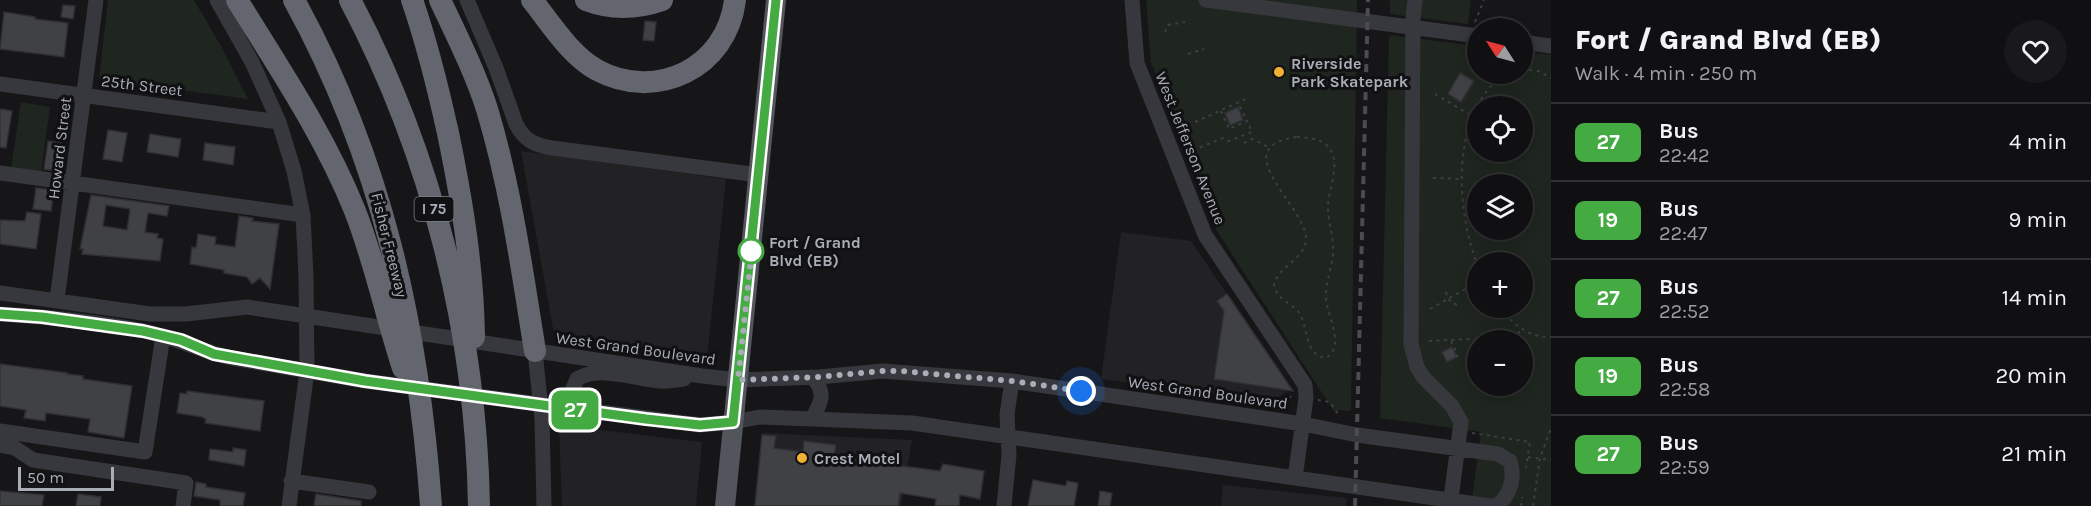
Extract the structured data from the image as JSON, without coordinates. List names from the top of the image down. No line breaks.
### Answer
{"streets":{"highway":["I 75","Fisher Freeway"],"street":["25th Street","Howard Street","West Jefferson Avenue","West Grand Boulevard"]},"crossings":[["25th Street","Howard Street"],["Howard Street","West Grand Boulevard"],["West Jefferson Avenue","West Grand Boulevard"]],"places":["Riverside Park Skatepark","Fort / Grand Blvd (EB)","Crest Motel"],"lines":["bus line 27"],"scale_bar":"50 m","north":"top left","page":{"on_map":"27","heading":["Fort / Grand Blvd (EB)","Walk · 4 min · 250 m"],"map_buttons":["+","−"],"list":[{"mark":"27","name":"Bus","note":"22:42","value":"4 min"},{"mark":"19","name":"Bus","note":"22:47","value":"9 min"},{"mark":"27","name":"Bus","note":"22:52","value":"14 min"},{"mark":"19","name":"Bus","note":"22:58","value":"20 min"},{"mark":"27","name":"Bus","note":"22:59","value":"21 min"}],"scale":"50 m"}}
